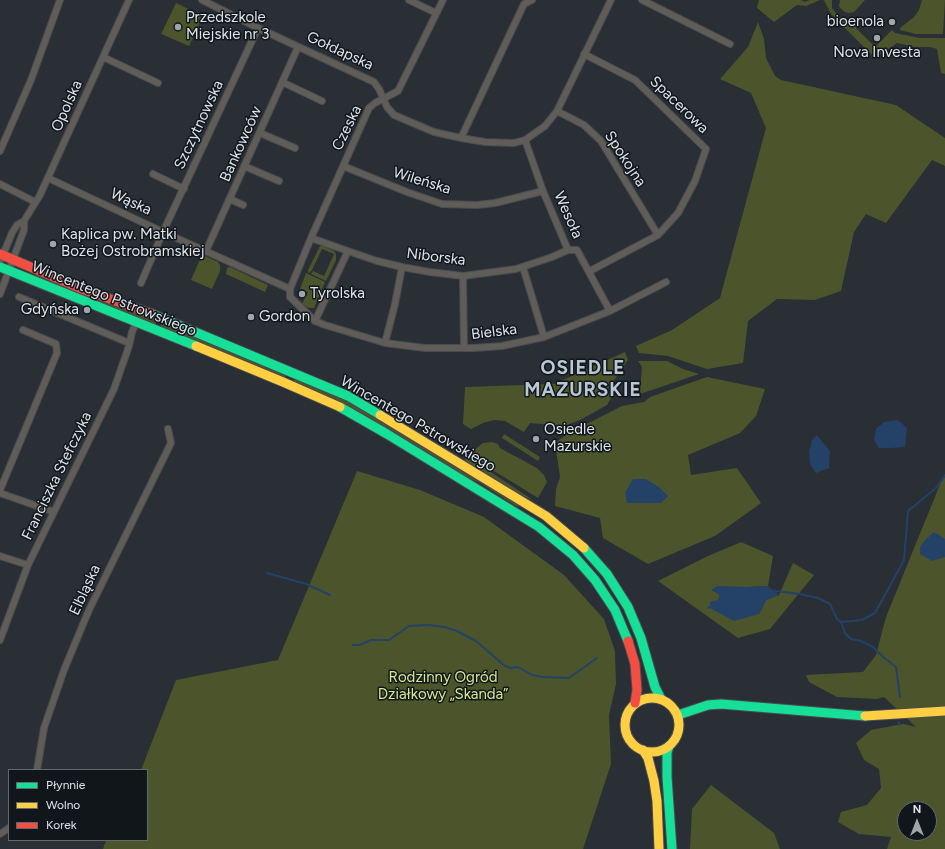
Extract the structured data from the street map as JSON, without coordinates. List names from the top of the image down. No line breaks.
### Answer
{"streets":{"main road":["Wincentego Pstrowskiego"],"street":["Gołdapska","Spacerowa","Opolska","Szczytnowska","Czeska","Bankowców","Spokojna","Wileńska","Wąska","Wesoła","Niborska","Bielska","Franciszka Stefczyka","Elbląska"]},"crossings":[["Gołdapska","Spacerowa"],["Gołdapska","Szczytnowska"],["Gołdapska","Czeska"],["Gołdapska","Bankowców"],["Gołdapska","Spokojna"],["Gołdapska","Wesoła"],["Spacerowa","Spokojna"],["Spacerowa","Wesoła"],["Opolska","Wąska"],["Opolska","Wincentego Pstrowskiego"],["Szczytnowska","Wąska"],["Czeska","Wileńska"],["Czeska","Wąska"],["Czeska","Niborska"],["Bankowców","Wąska"],["Wileńska","Wesoła"],["Wesoła","Niborska"],["Wesoła","Bielska"],["Wincentego Pstrowskiego","Franciszka Stefczyka"]],"districts":["OSIEDLE MAZURSKIE"],"parks":["Rodzinny Ogród Działkowy „Skanda”"],"places":["bioenola","Przedszkole Miejskie nr 3","Nova Investa","Kaplica pw. Matki Bożej Ostrobramskiej","Tyrolska","Gdyńska","Gordon","Osiedle Mazurskie"],"legend":["Płynnie","Wolno","Korek"],"north":"top"}
